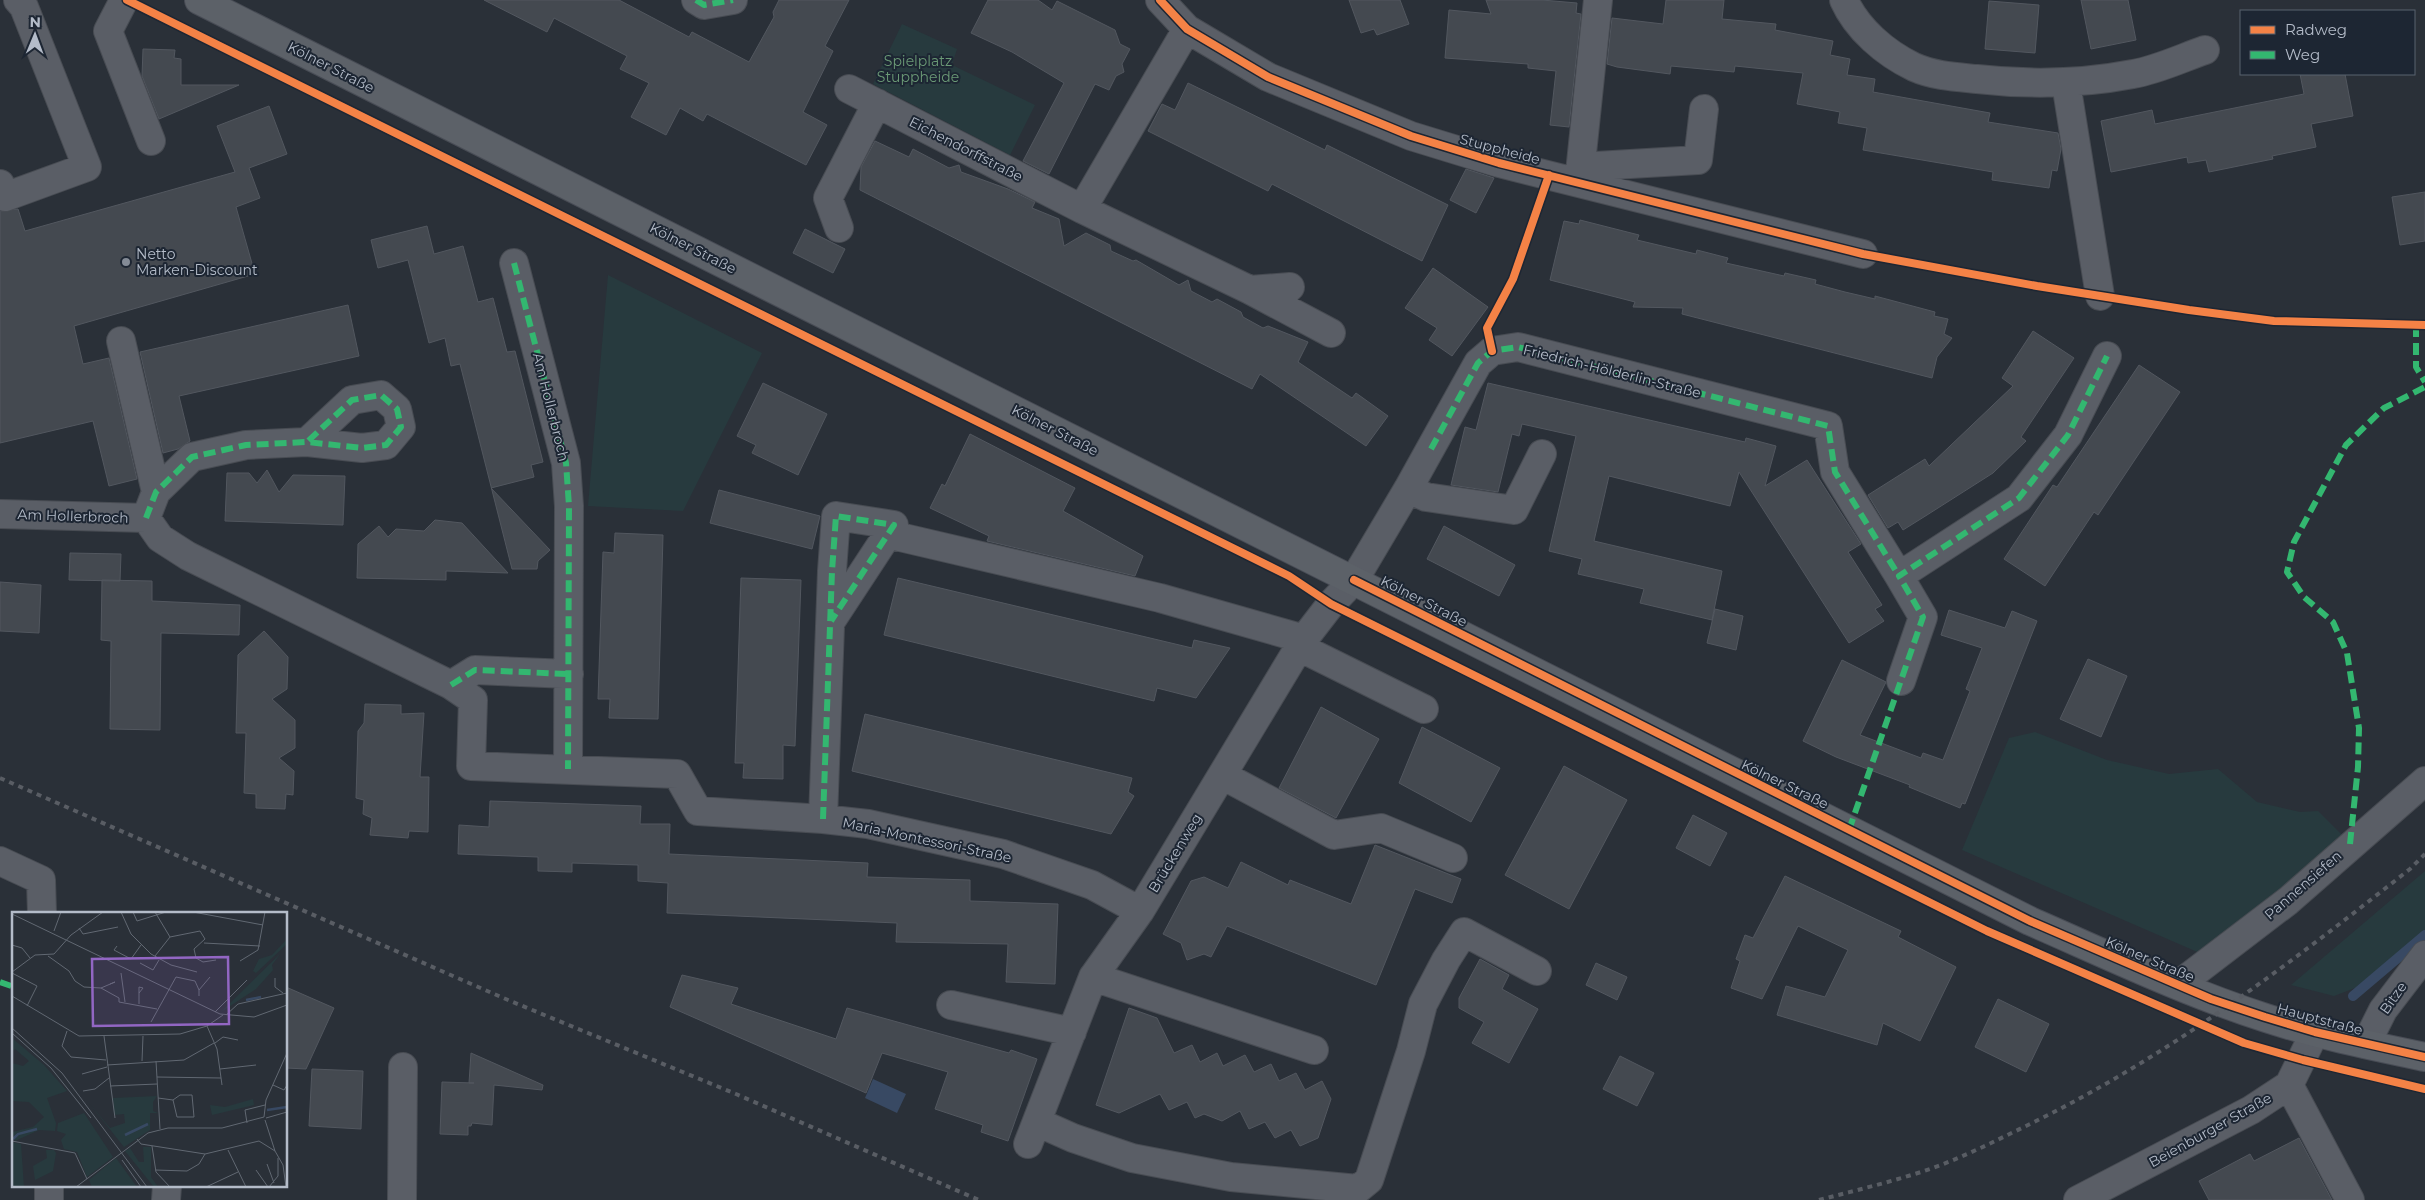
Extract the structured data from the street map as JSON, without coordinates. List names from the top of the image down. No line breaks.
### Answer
{"streets":{"main road":["Kölner Straße","Hauptstraße"],"street":["Eichendorffstraße","Stuppheide","Friedrich-Hölderlin-Straße","Am Hollerbroch","Maria-Montessori-Straße","Brückenweg","Pannensiefen","Bitze","Beienburger Straße"]},"crossings":[["Kölner Straße","Friedrich-Hölderlin-Straße"],["Kölner Straße","Brückenweg"],["Kölner Straße","Pannensiefen"],["Kölner Straße","Hauptstraße"],["Friedrich-Hölderlin-Straße","Brückenweg"],["Am Hollerbroch","Maria-Montessori-Straße"],["Maria-Montessori-Straße","Brückenweg"],["Bitze","Hauptstraße"]],"parks":["Spielplatz Stuppheide"],"places":["Netto Marken-Discount"],"legend":["Radweg","Weg"],"north":"top"}
